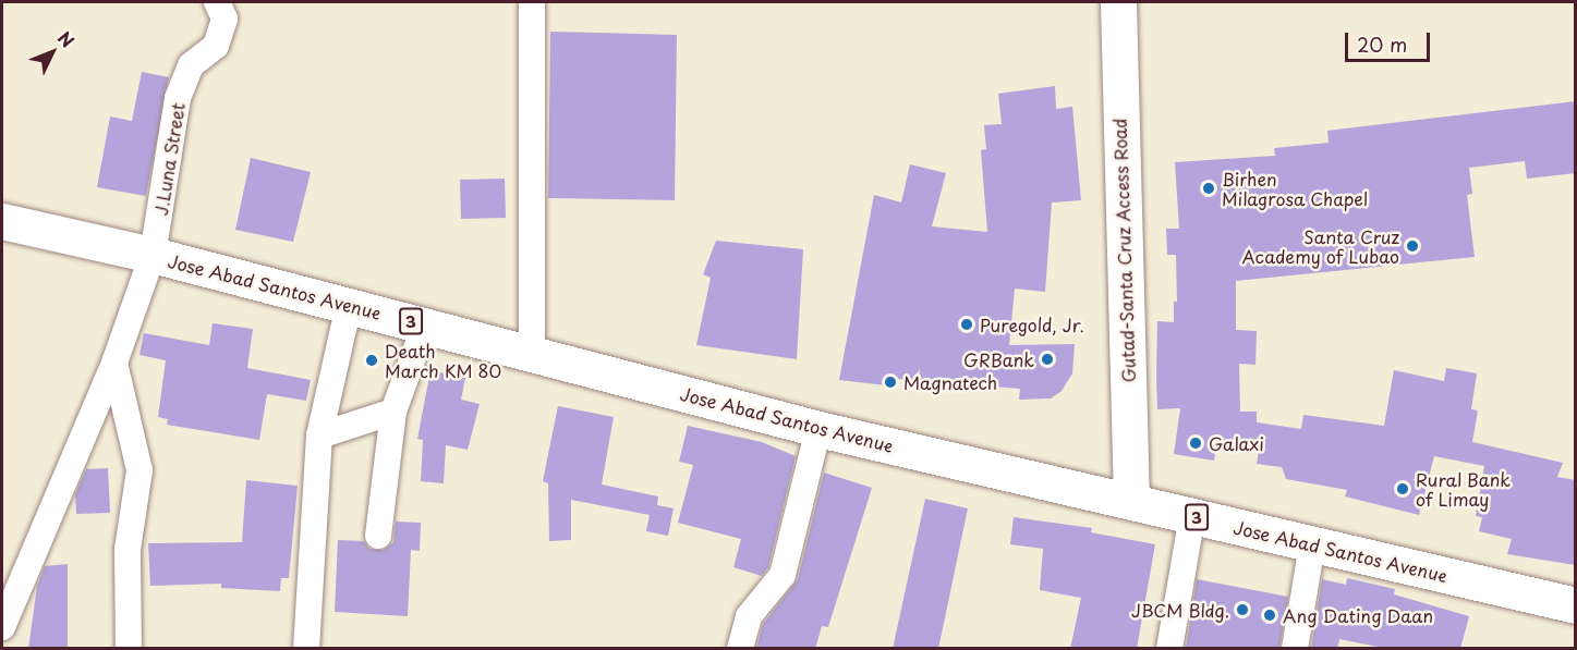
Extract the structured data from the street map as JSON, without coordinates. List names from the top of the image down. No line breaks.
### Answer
{"streets":{"main road":["Gutad-Santa Cruz Access Road","Jose Abad Santos Avenue","3"],"street":["J.Luna Street"]},"crossings":[["J.Luna Street","Jose Abad Santos Avenue"],["Gutad-Santa Cruz Access Road","Jose Abad Santos Avenue"]],"places":["Birhen Milagrosa Chapel","Santa Cruz Academy of Lubao","Puregold, Jr.","GRBank","Death March KM 80","Magnatech","Galaxi","Rural Bank of Limay","JBCM Bldg.","Ang Dating Daan"],"scale_bar":"20 m","north":"top right"}
